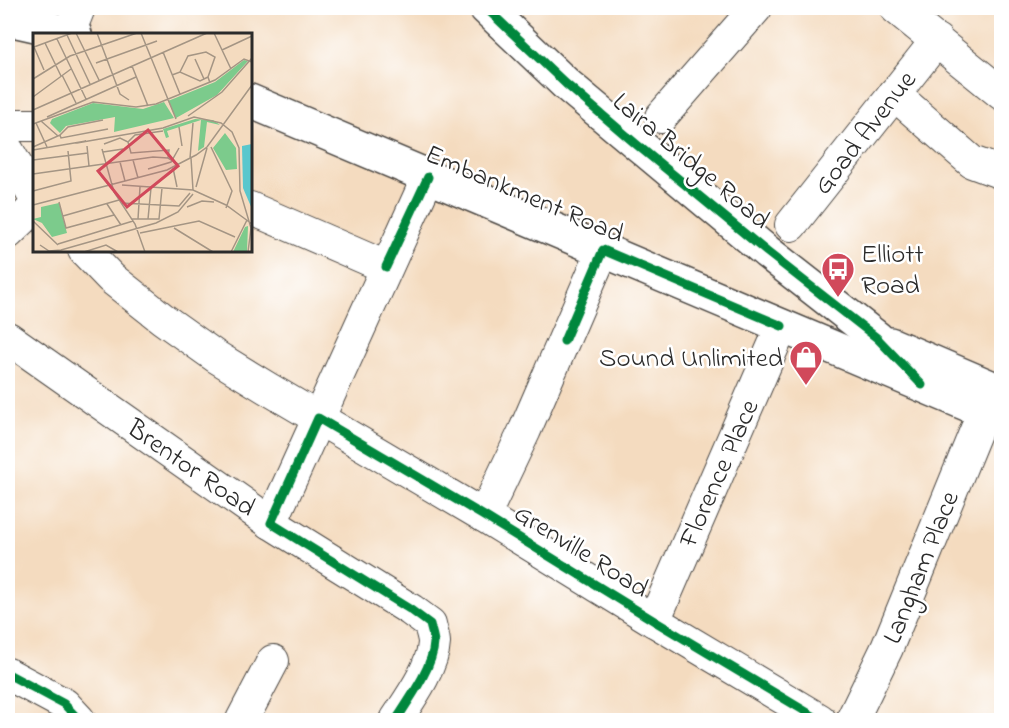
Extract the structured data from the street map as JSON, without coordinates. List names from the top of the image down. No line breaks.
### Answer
{"streets":{"main road":["Laira Bridge Road","Embankment Road"],"street":["Goad Avenue","Brentor Road","Florence Place","Grenville Road","Langham Place"]},"crossings":[["Embankment Road","Florence Place"],["Embankment Road","Langham Place"],["Florence Place","Grenville Road"]],"places":{"bus stop":["Elliott Road"],"shop":["Sound Unlimited"]}}
